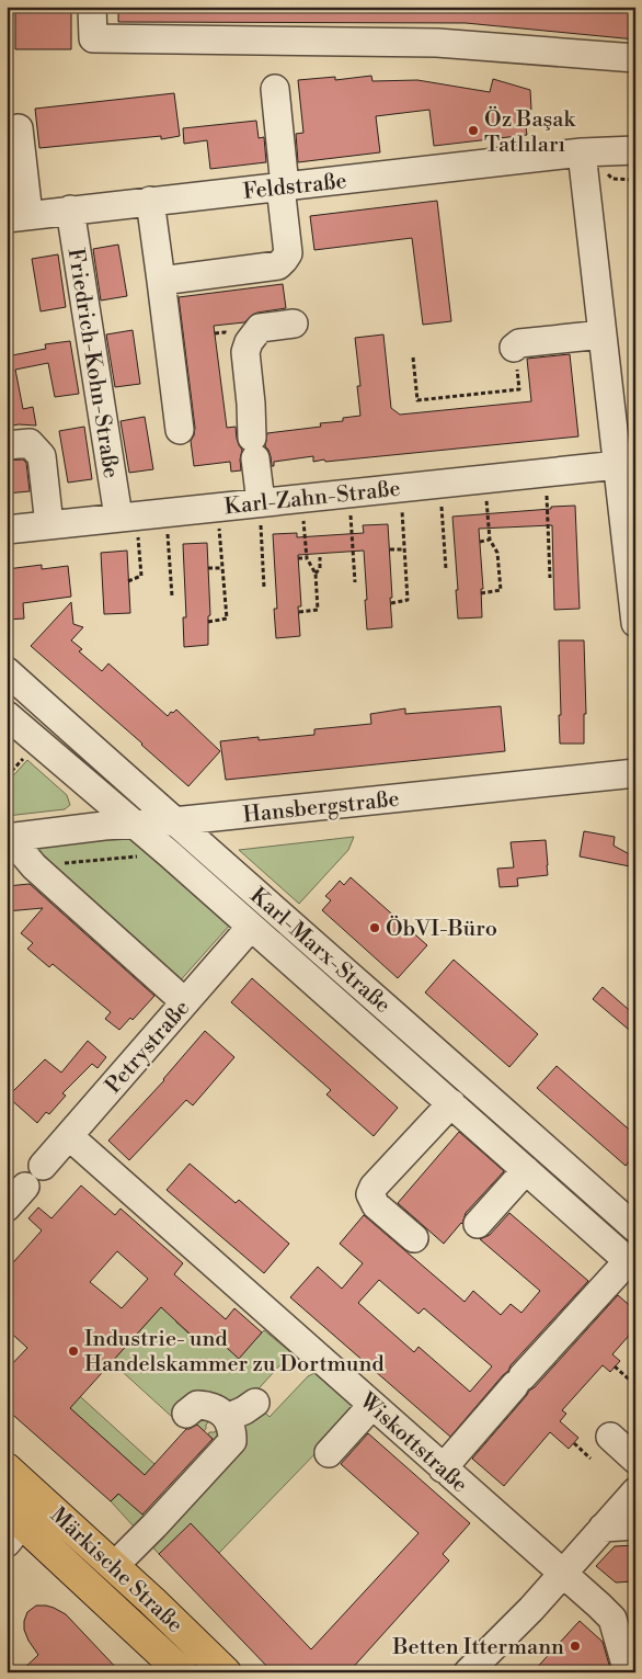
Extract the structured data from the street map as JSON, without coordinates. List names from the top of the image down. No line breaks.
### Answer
{"streets":{"main road":["Märkische Straße"],"street":["Feldstraße","Friedrich-Kohn-Straße","Karl-Zahn-Straße","Hansbergstraße","Karl-Marx-Straße","Petrystraße","Wiskottstraße"]},"crossings":[["Feldstraße","Friedrich-Kohn-Straße"],["Friedrich-Kohn-Straße","Karl-Zahn-Straße"],["Hansbergstraße","Karl-Marx-Straße"],["Karl-Marx-Straße","Petrystraße"],["Petrystraße","Wiskottstraße"]],"places":["Öz Başak Tatlıları","ÖbVI-Büro","Industrie- und Handelskammer zu Dortmund","Betten Ittermann"]}
